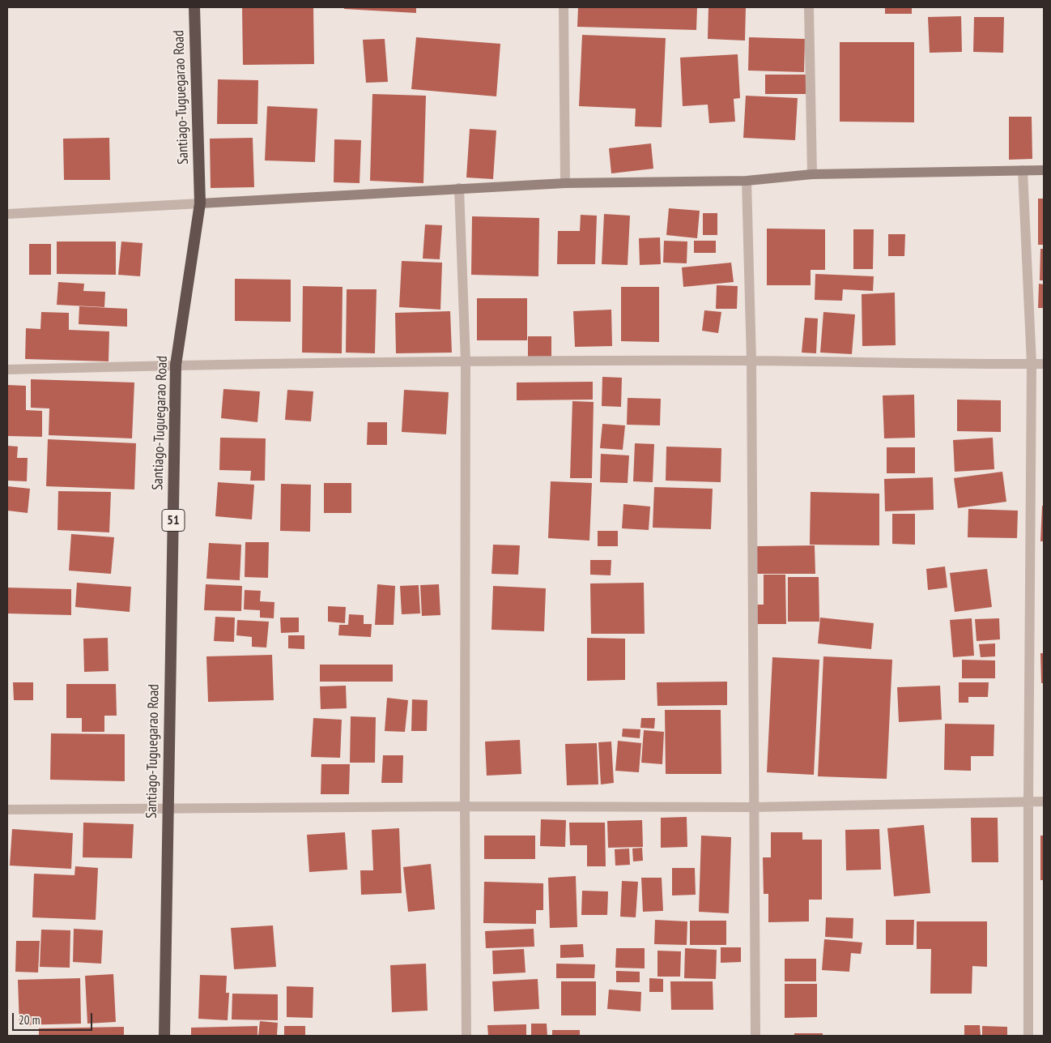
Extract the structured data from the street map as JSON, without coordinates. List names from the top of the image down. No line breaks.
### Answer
{"streets":{"highway":["Santiago-Tuguegarao Road","51"]},"scale_bar":"20 m"}
